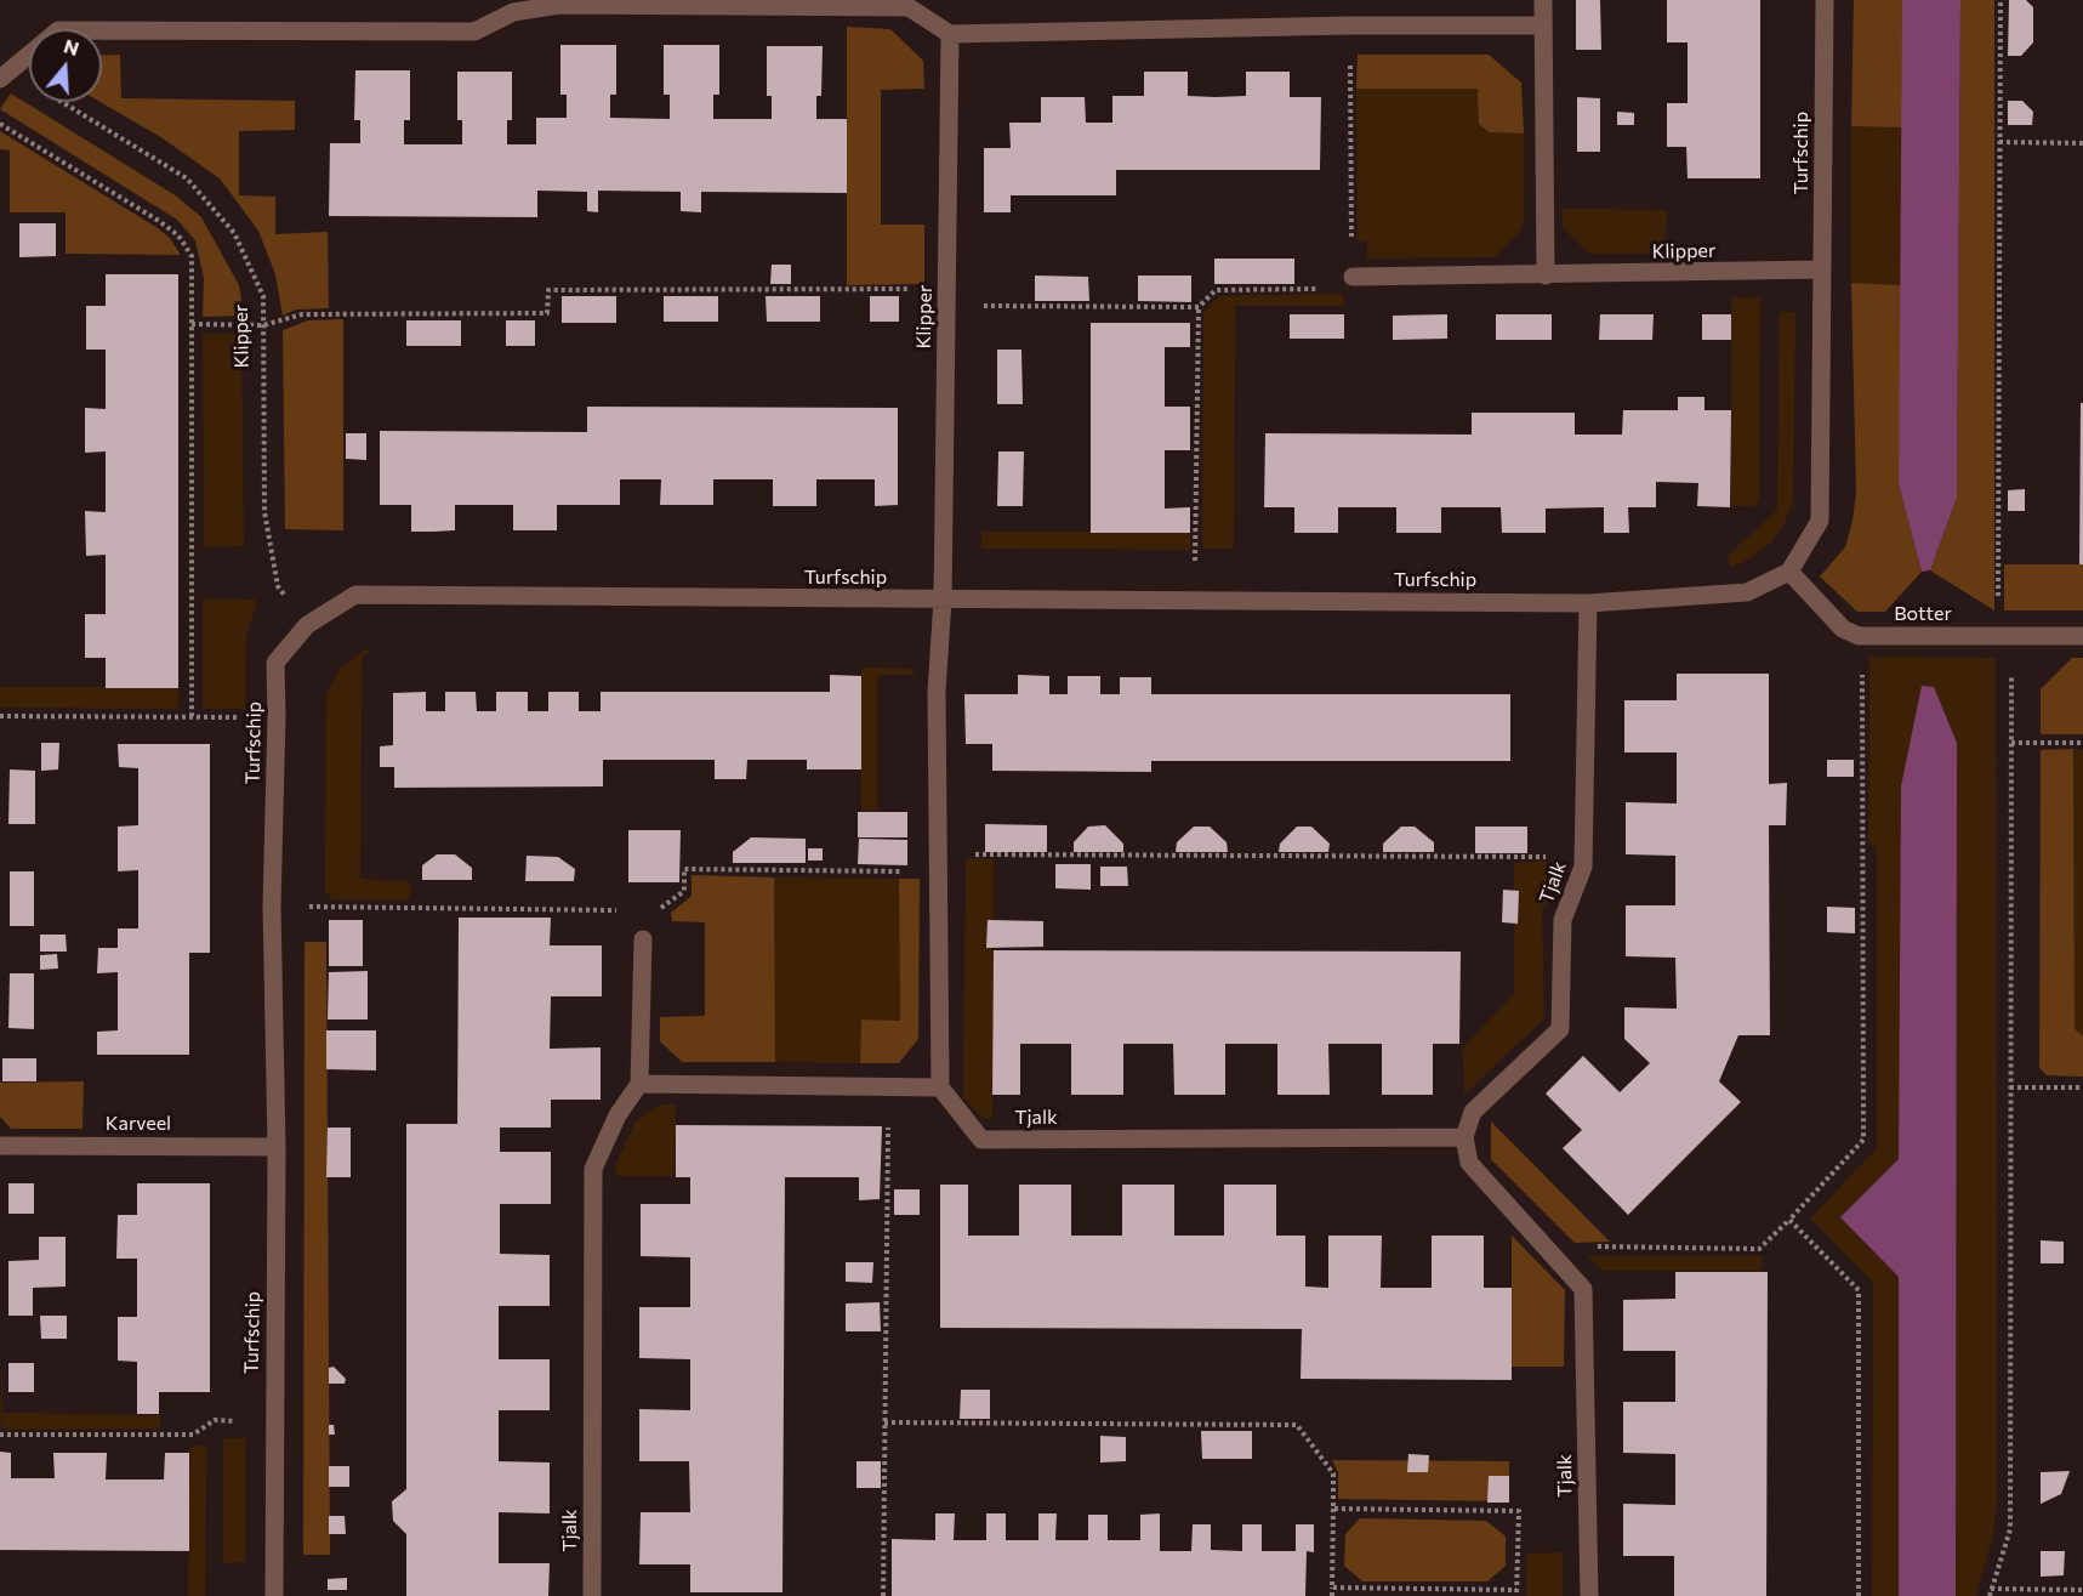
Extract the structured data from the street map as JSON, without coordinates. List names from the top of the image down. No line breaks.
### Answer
{"streets":{"street":["Turfschip","Klipper","Botter","Tjalk","Karveel"]},"crossings":[["Turfschip","Klipper"],["Turfschip","Tjalk"],["Turfschip","Karveel"]],"north":"top"}
